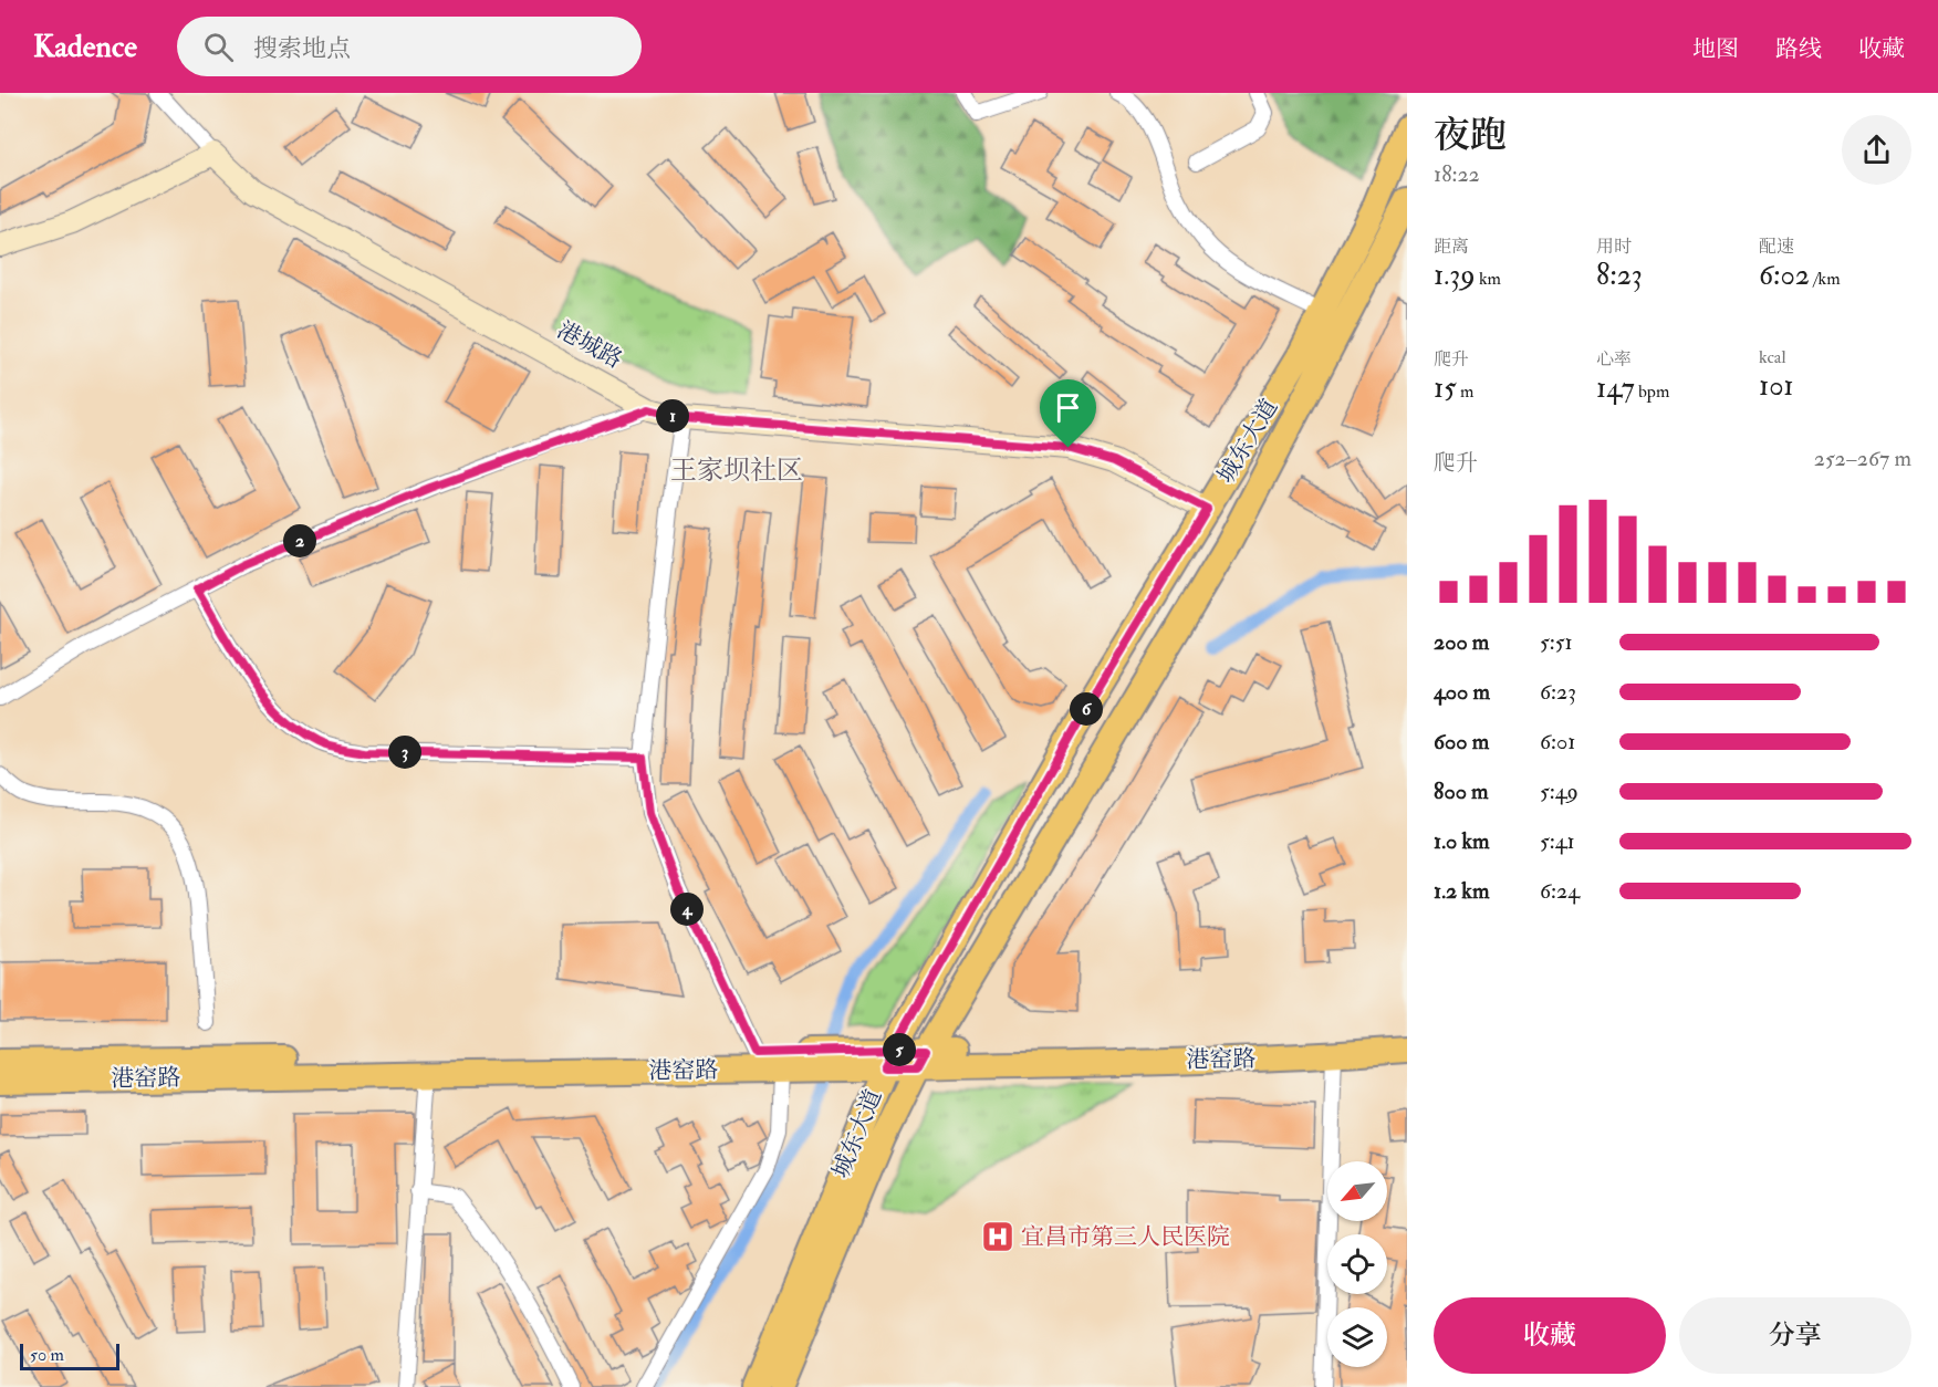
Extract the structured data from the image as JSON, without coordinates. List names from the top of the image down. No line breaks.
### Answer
{"streets":{"main road":["城东大道","港窑路"],"street":["港城路"]},"crossings":[["港城路","城东大道"],["城东大道","港窑路"]],"districts":["王家坝社区"],"places":{"hospital":["宜昌市第三人民医院"]},"scale_bar":"50 m","north":"bottom left","page":{"header":"Kadence","search":"搜索地点","nav":["地图","路线","收藏"],"heading":["夜跑","18:22"],"stats":[["距离","1.39 km"],["用时","8:23"],["配速","6:02 /km"],["爬升","15 m"],["心率","147 bpm"],["kcal","101"]],"pins":["1","2","6","3","4","5"],"chart":["爬升","252–267 m"],"list":[{"name":"200 m","note":"5:51"},{"name":"400 m","note":"6:23"},{"name":"600 m","note":"6:01"},{"name":"800 m","note":"5:49"},{"name":"1.0 km","note":"5:41"},{"name":"1.2 km","note":"6:24"}],"buttons":["收藏","分享"],"scale":"50 m"}}
